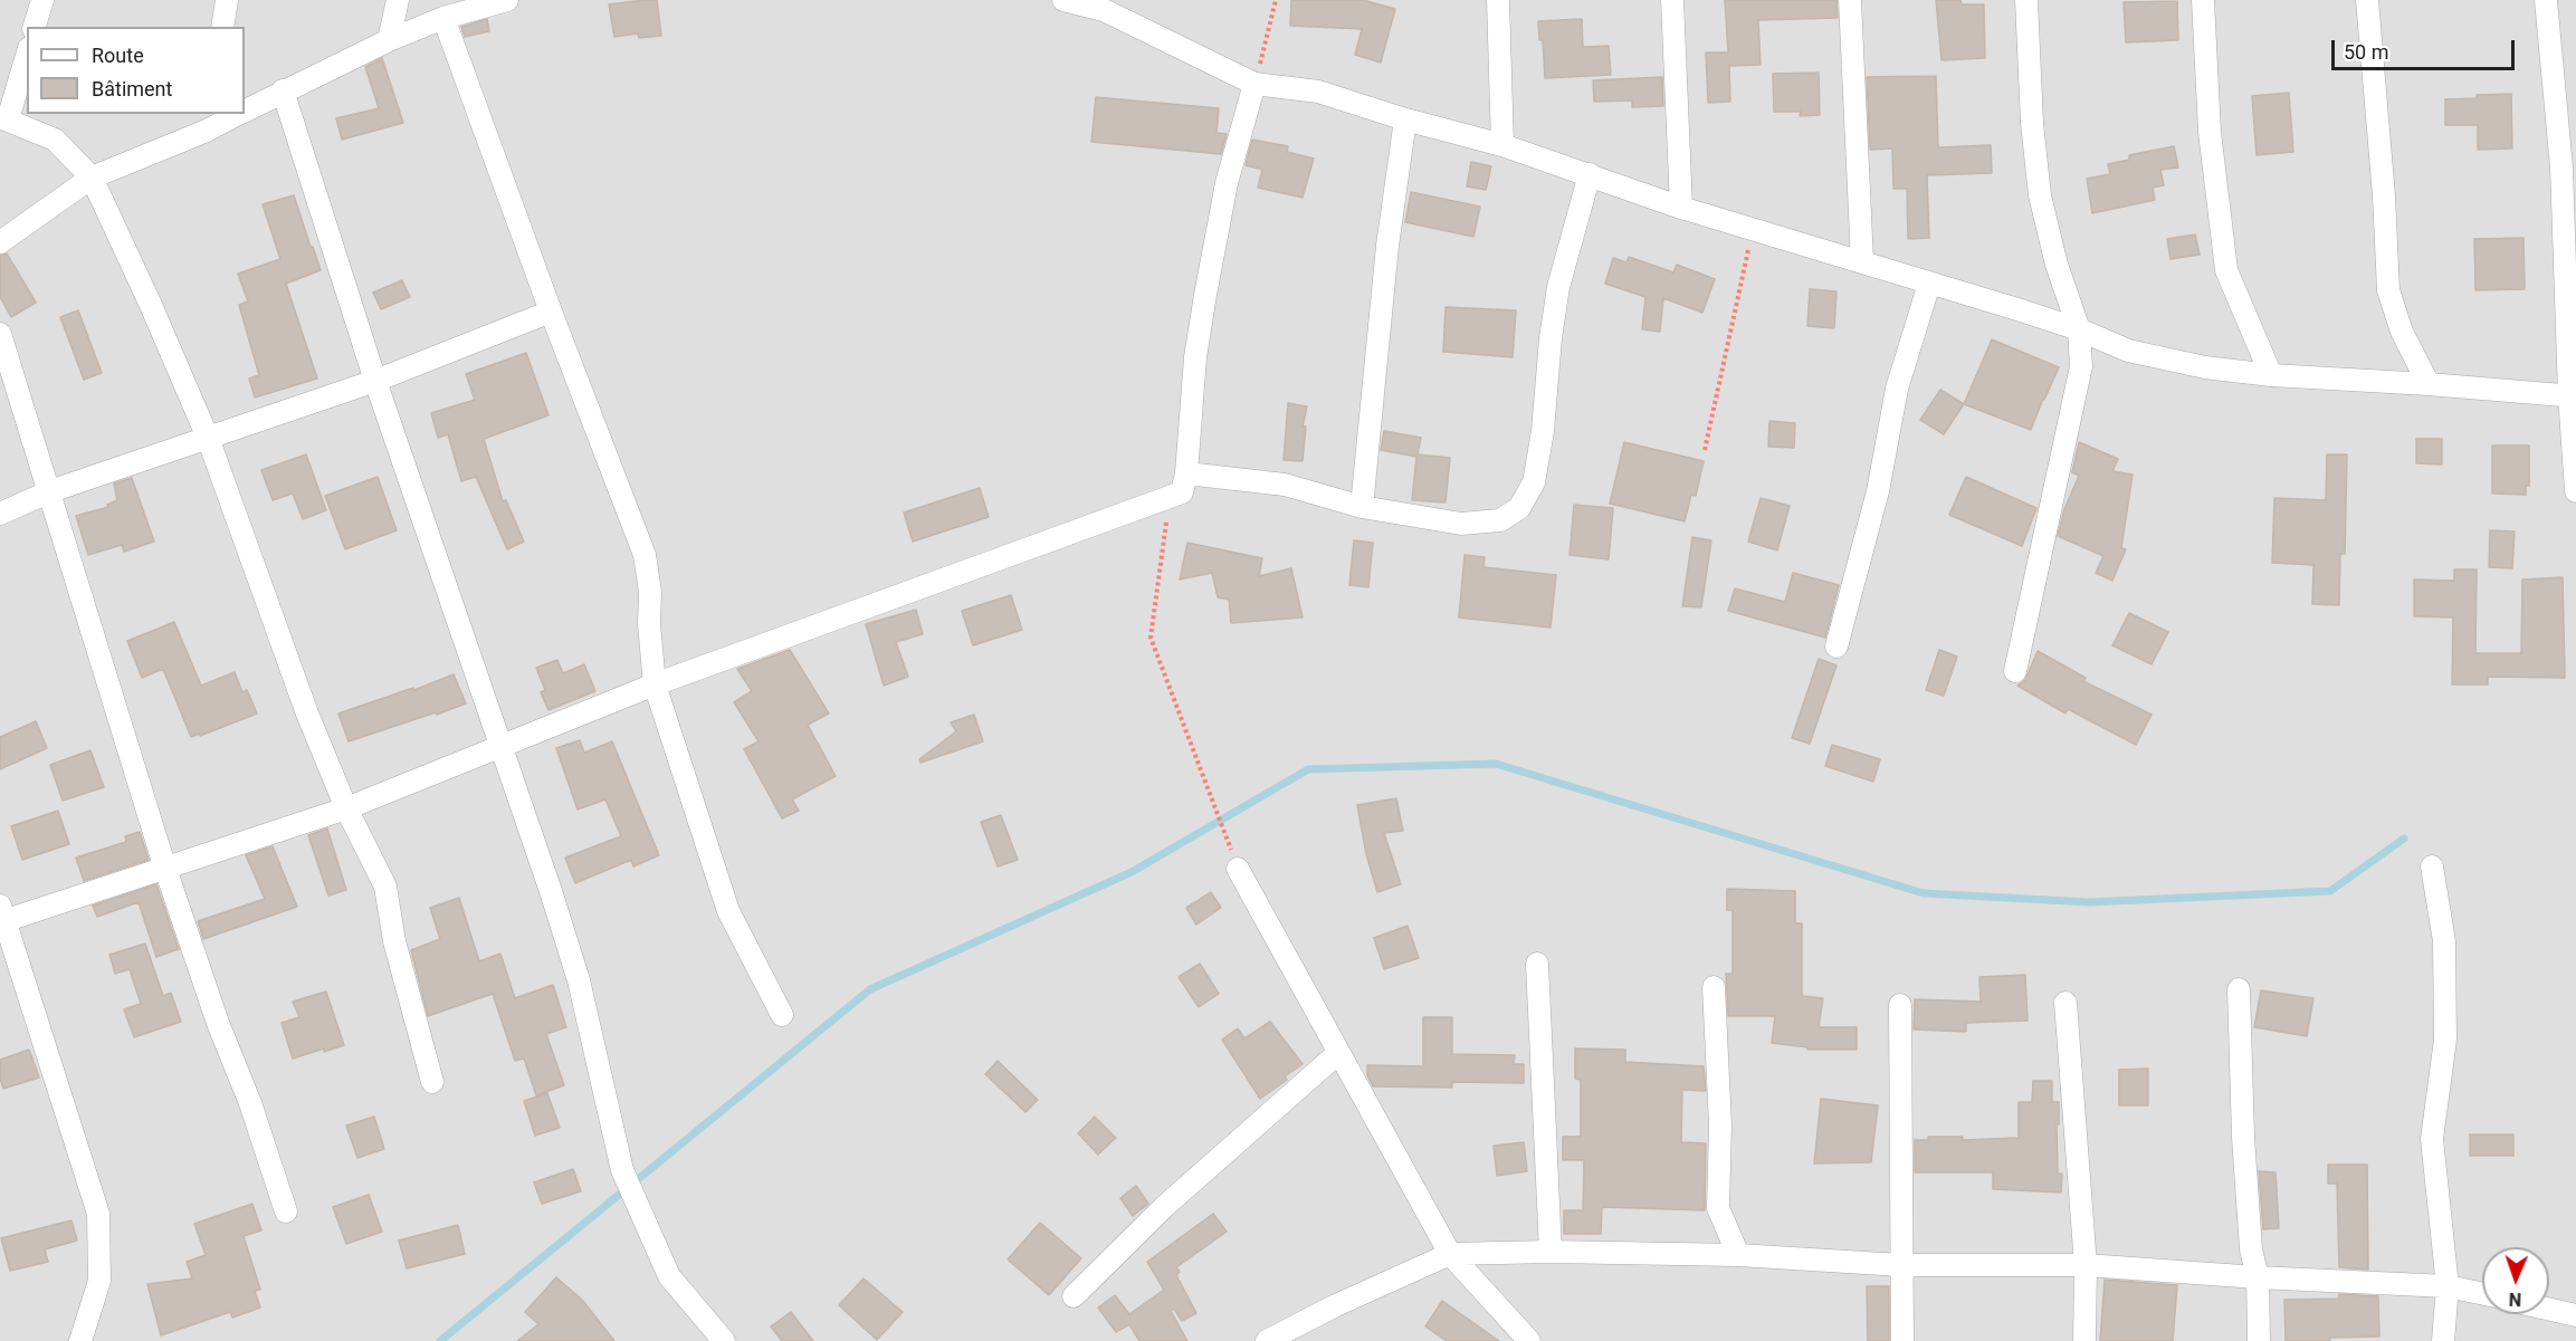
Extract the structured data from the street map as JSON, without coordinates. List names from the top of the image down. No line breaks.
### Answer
{"legend":["Route","Bâtiment"],"scale_bar":"50 m","north":"bottom"}
